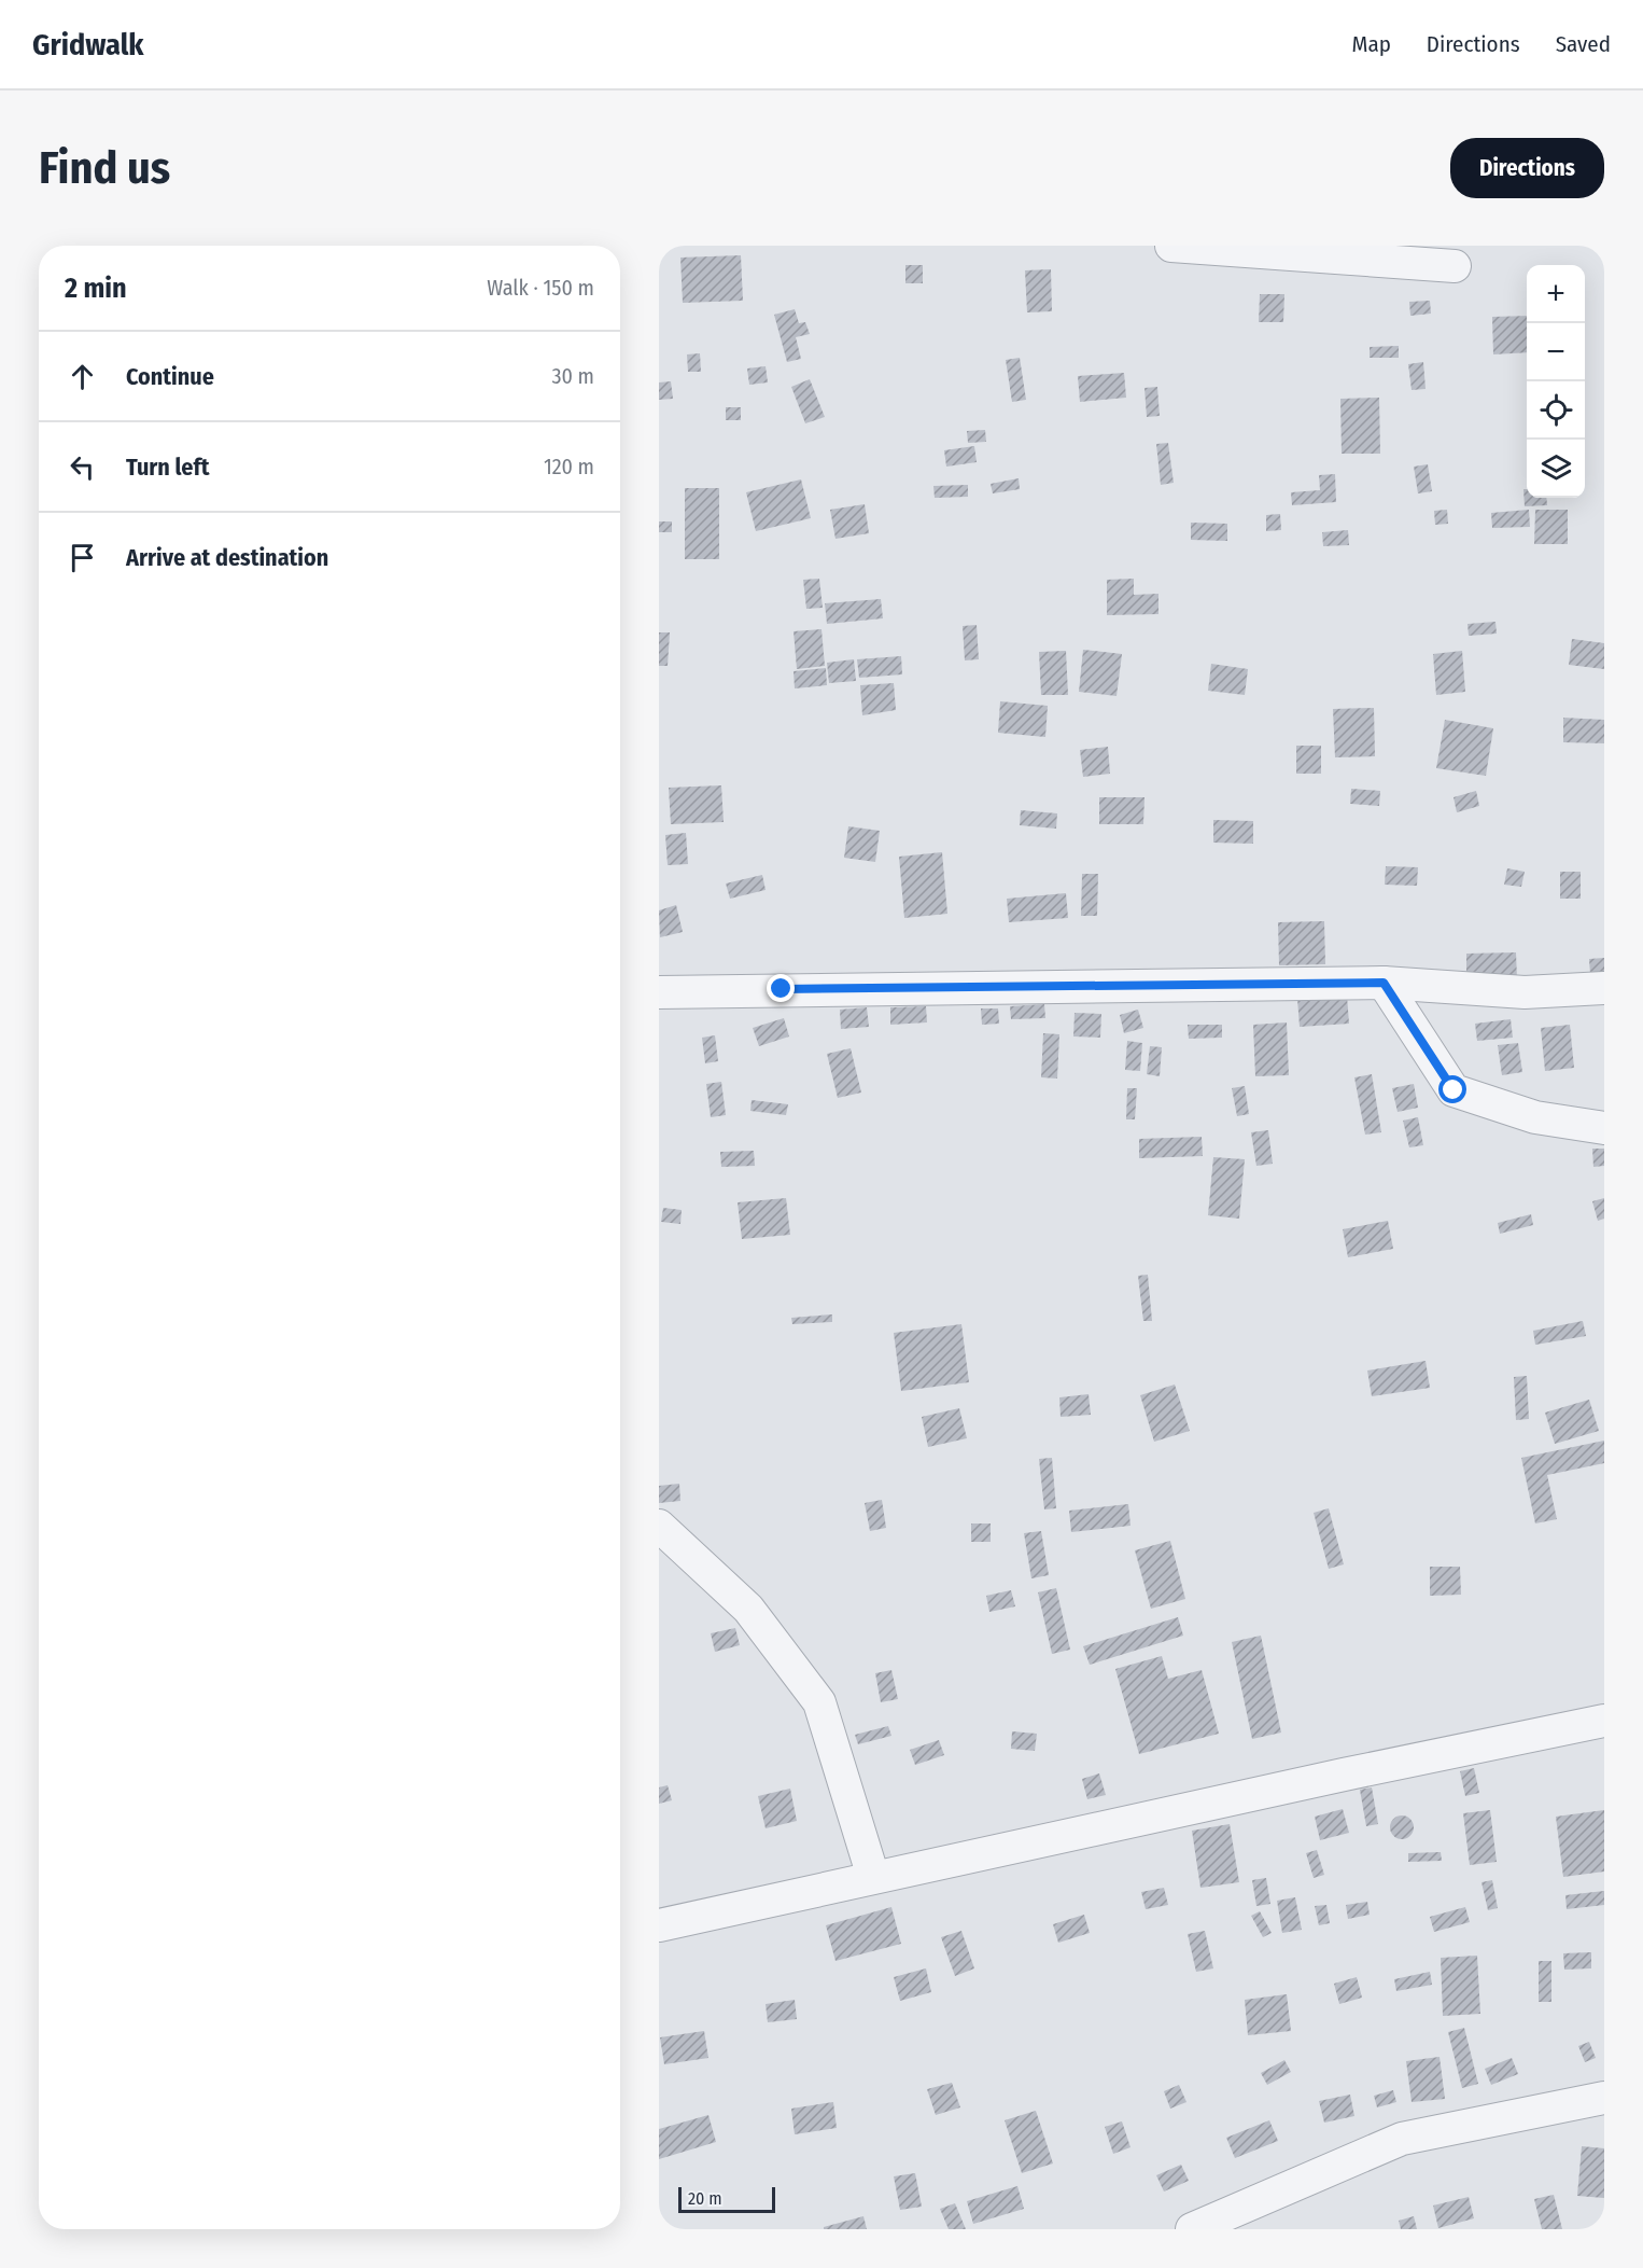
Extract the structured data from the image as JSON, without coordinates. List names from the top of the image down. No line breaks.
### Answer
{"scale_bar":"20 m","page":{"header":"Gridwalk","nav":["Map","Directions","Saved"],"buttons":"Directions","title":"Find us","heading":["2 min","Walk · 150 m"],"map_buttons":["+","−"],"list":[["Continue","30 m"],["Turn left","120 m"],"Arrive at destination"],"scale":"20 m"}}
